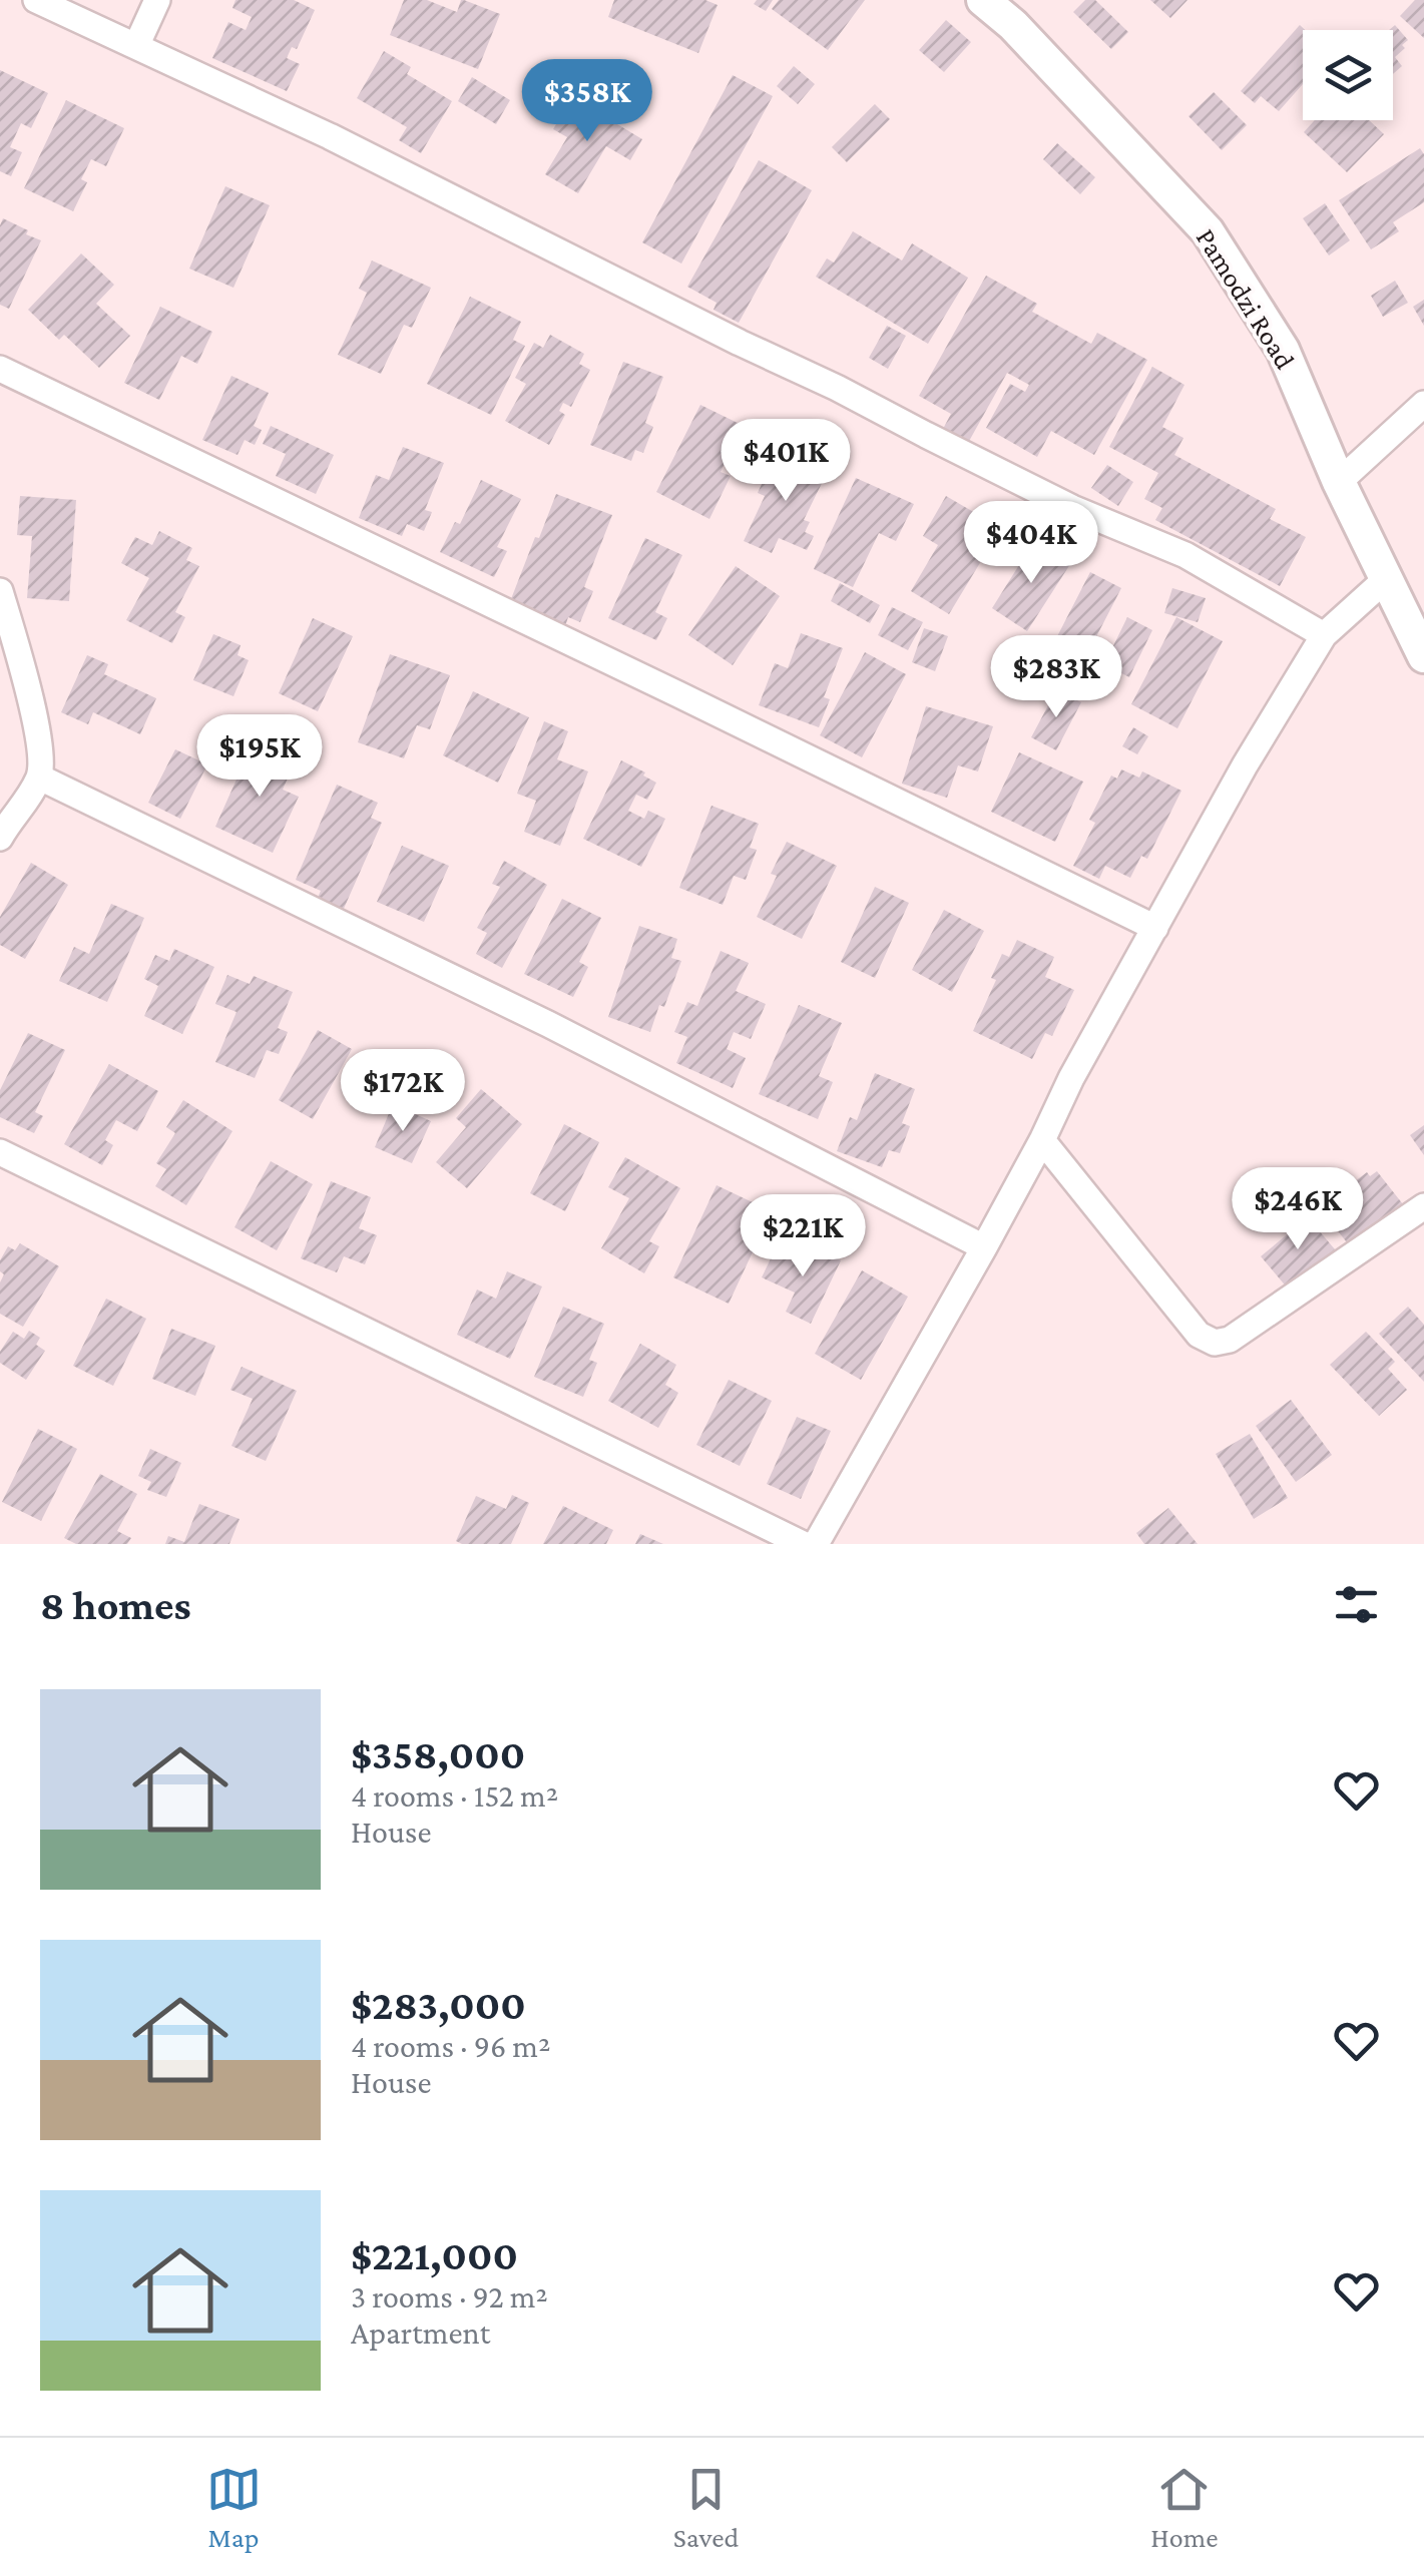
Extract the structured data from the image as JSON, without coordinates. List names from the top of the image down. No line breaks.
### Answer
{"streets":{"street":["Pamodzi Road"]},"page":{"price":["$358K","$401K","$404K","$283K","$195K","$172K","$246K","$221K"],"heading":"8 homes","list":[{"name":"$358,000","note":"4 rooms · 152 m² · House"},{"name":"$283,000","note":"4 rooms · 96 m² · House"},{"name":"$221,000","note":"3 rooms · 92 m² · Apartment"}],"tabs":["Map","Saved","Home"]}}
